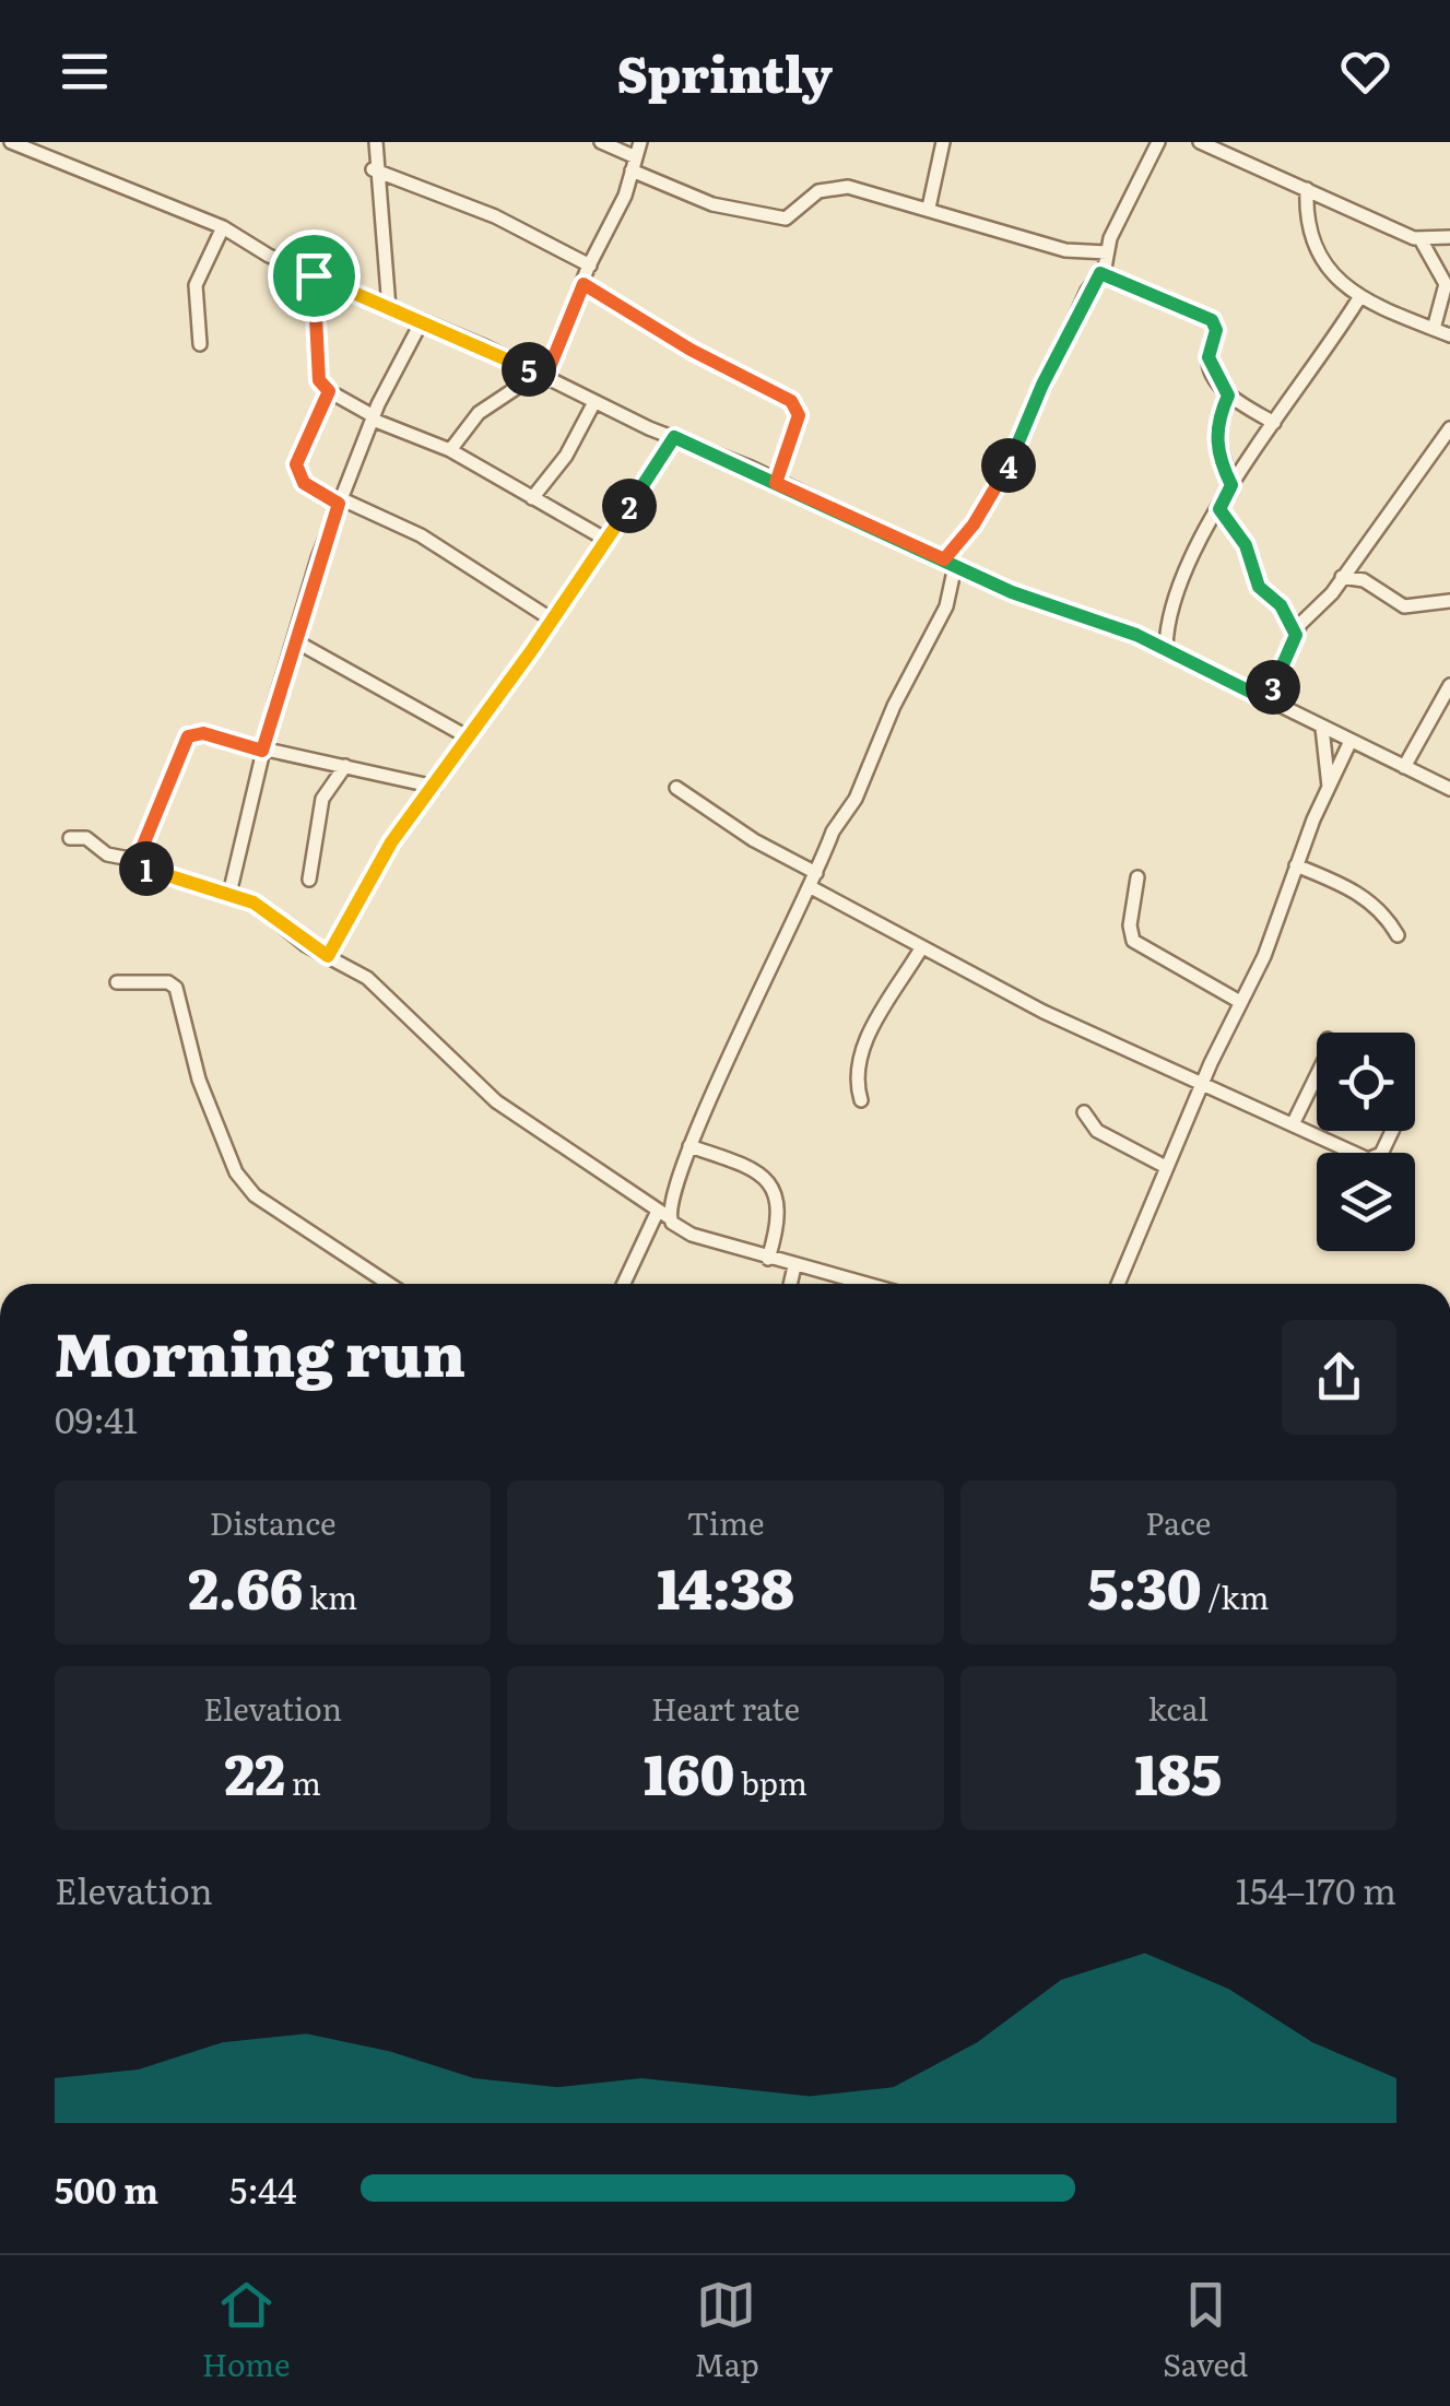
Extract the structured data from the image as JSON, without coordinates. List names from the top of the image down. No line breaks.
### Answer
{"page":{"header":"Sprintly","pins":["5","4","2","3","1"],"heading":["Morning run","09:41"],"stats":[["Distance","2.66 km"],["Time","14:38"],["Pace","5:30 /km"],["Elevation","22 m"],["Heart rate","160 bpm"],["kcal","185"]],"chart":["Elevation","154–170 m"],"list":[{"name":"500 m","note":"5:44"}],"tabs":["Home","Map","Saved"]}}
